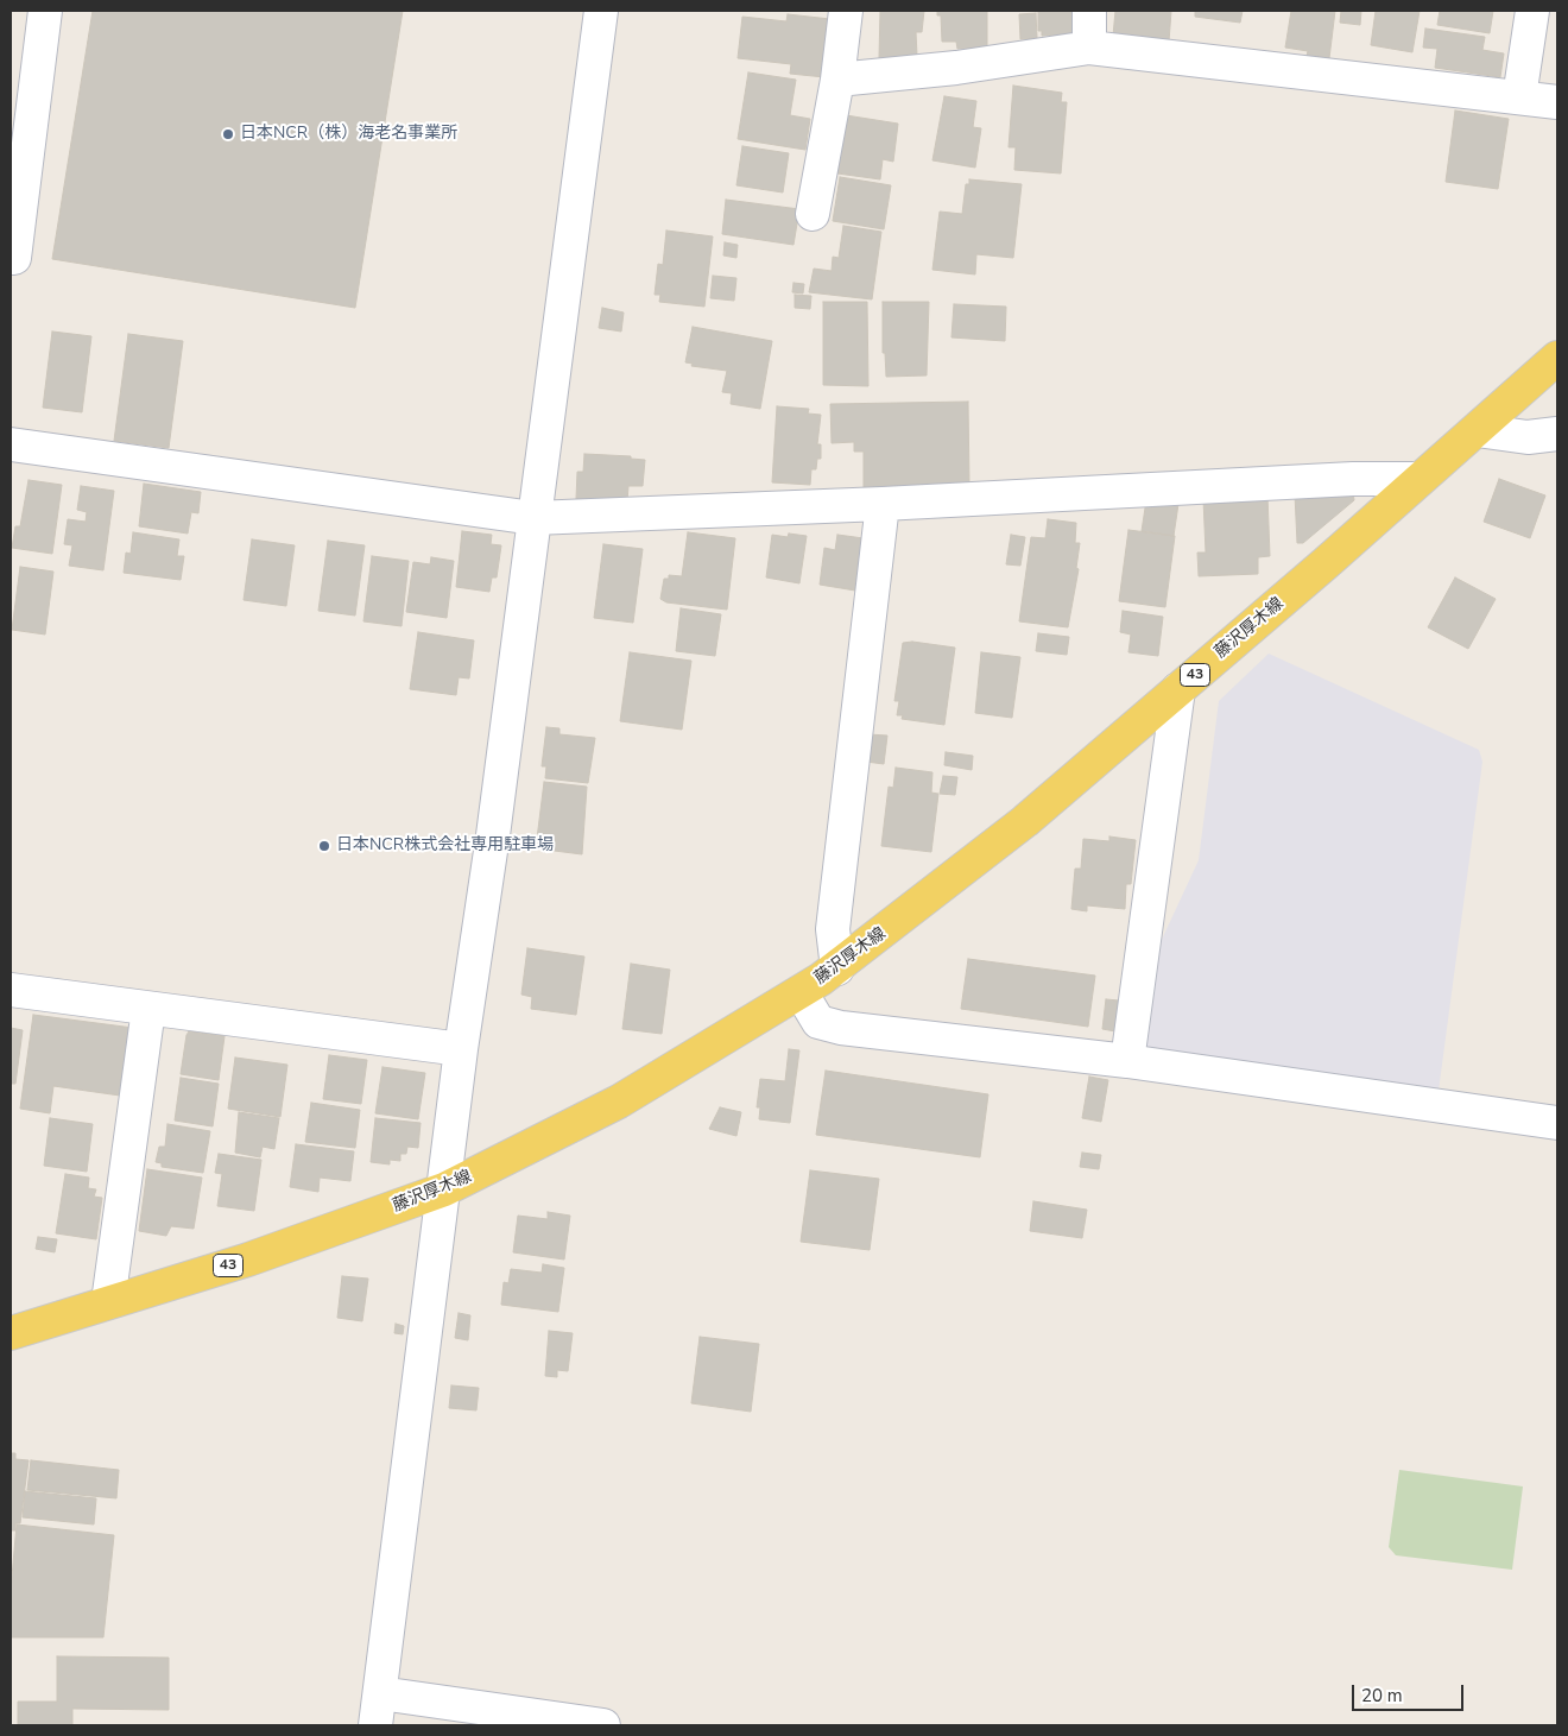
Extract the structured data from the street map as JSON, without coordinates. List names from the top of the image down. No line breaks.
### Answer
{"streets":{"main road":["藤沢厚木線","43"]},"places":["日本NCR（株）海老名事業所","日本NCR株式会社専用駐車場"],"scale_bar":"20 m"}
